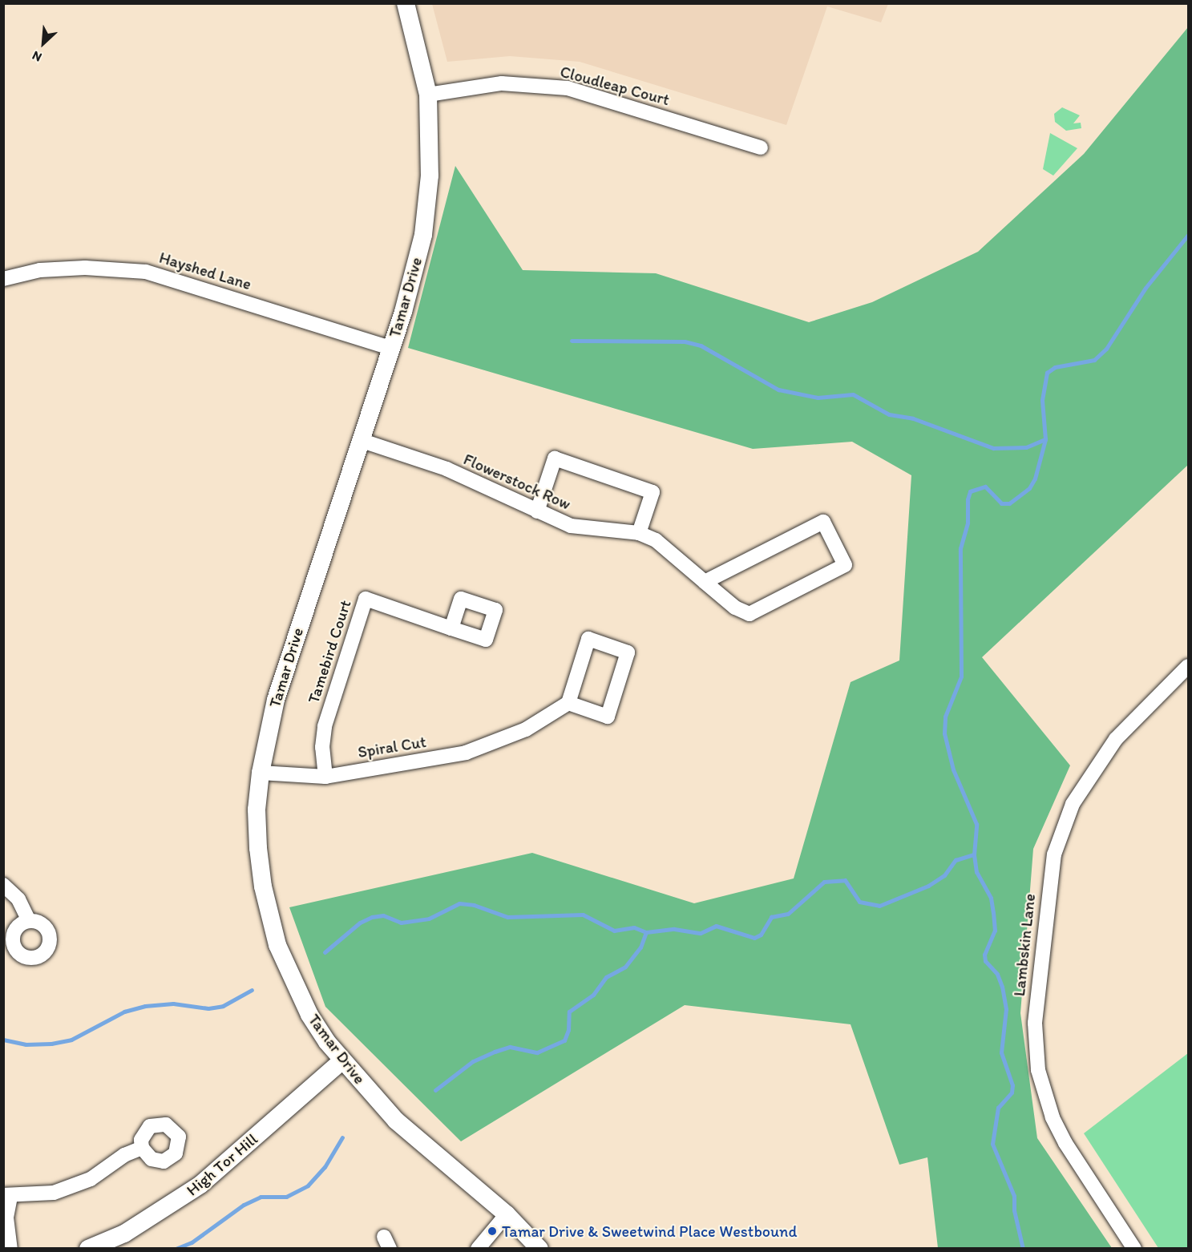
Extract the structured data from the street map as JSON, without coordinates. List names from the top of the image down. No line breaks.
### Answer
{"streets":{"street":["Cloudleap Court","Hayshed Lane","Tamar Drive","Flowerstock Row","Tamebird Court","Spiral Cut","Lambskin Lane","High Tor Hill"]},"crossings":[["Cloudleap Court","Tamar Drive"],["Hayshed Lane","Tamar Drive"],["Tamar Drive","Flowerstock Row"],["Tamar Drive","Spiral Cut"],["Tamar Drive","High Tor Hill"],["Tamebird Court","Spiral Cut"]],"places":["Tamar Drive & Sweetwind Place Westbound"],"north":"bottom left"}
